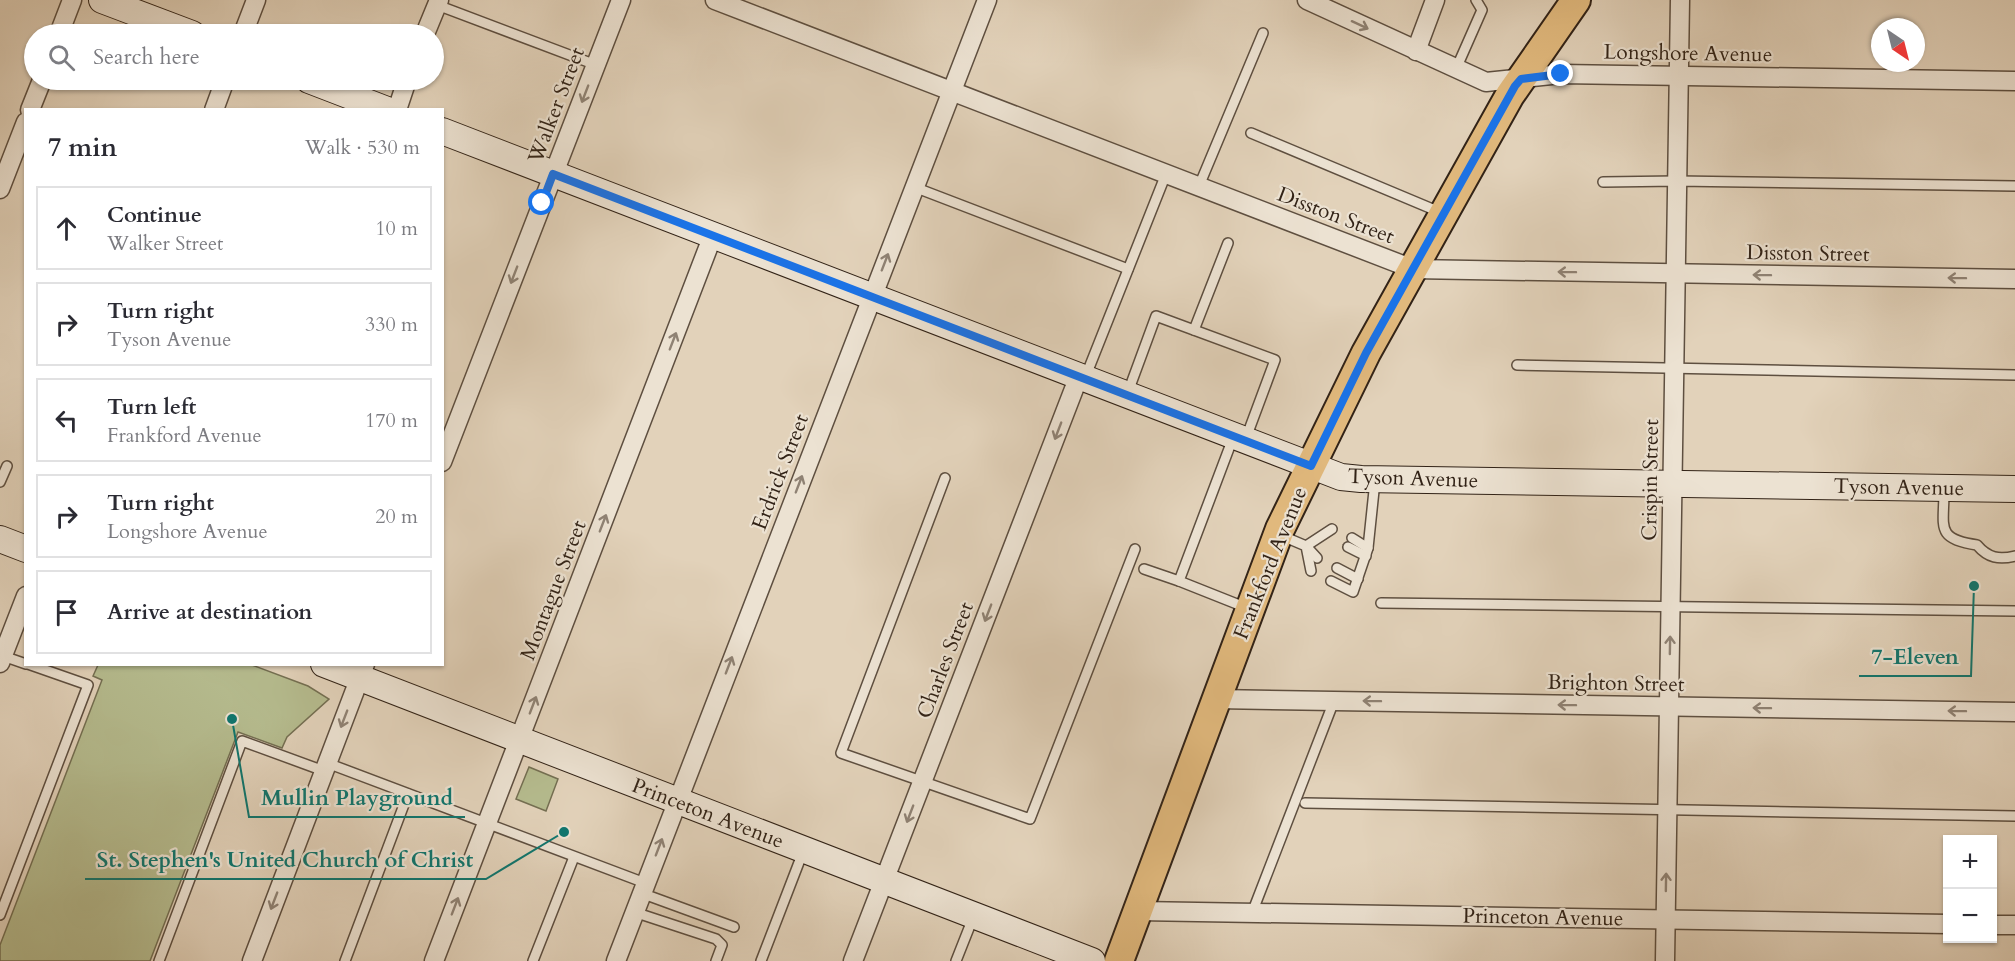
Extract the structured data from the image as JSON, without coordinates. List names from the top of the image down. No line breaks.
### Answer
{"streets":{"main road":["Frankford Avenue"],"street":["Longshore Avenue","Walker Street","Disston Street","Erdrick Street","Tyson Avenue","Crispin Street","Montague Street","Charles Street","Brighton Street","Princeton Avenue"]},"crossings":[["Longshore Avenue","Crispin Street"],["Longshore Avenue","Frankford Avenue"],["Walker Street","Tyson Avenue"],["Disston Street","Erdrick Street"],["Disston Street","Crispin Street"],["Disston Street","Frankford Avenue"],["Erdrick Street","Tyson Avenue"],["Erdrick Street","Princeton Avenue"],["Tyson Avenue","Crispin Street"],["Tyson Avenue","Frankford Avenue"],["Tyson Avenue","Montague Street"],["Tyson Avenue","Charles Street"],["Crispin Street","Brighton Street"],["Crispin Street","Princeton Avenue"],["Frankford Avenue","Brighton Street"],["Frankford Avenue","Princeton Avenue"],["Montague Street","Princeton Avenue"],["Charles Street","Princeton Avenue"]],"one_way":["Walker Street","Disston Street","Erdrick Street","Montague Street","Charles Street","Brighton Street"],"places":["7-Eleven","Mullin Playground","St. Stephen's United Church of Christ"],"north":"bottom right","page":{"search":"Search here","heading":["7 min","Walk · 530 m"],"list":[["Continue","Walker Street","10 m"],["Turn right","Tyson Avenue","330 m"],["Turn left","Frankford Avenue","170 m"],["Turn right","Longshore Avenue","20 m"],"Arrive at destination"],"map_buttons":["+","−"]}}
